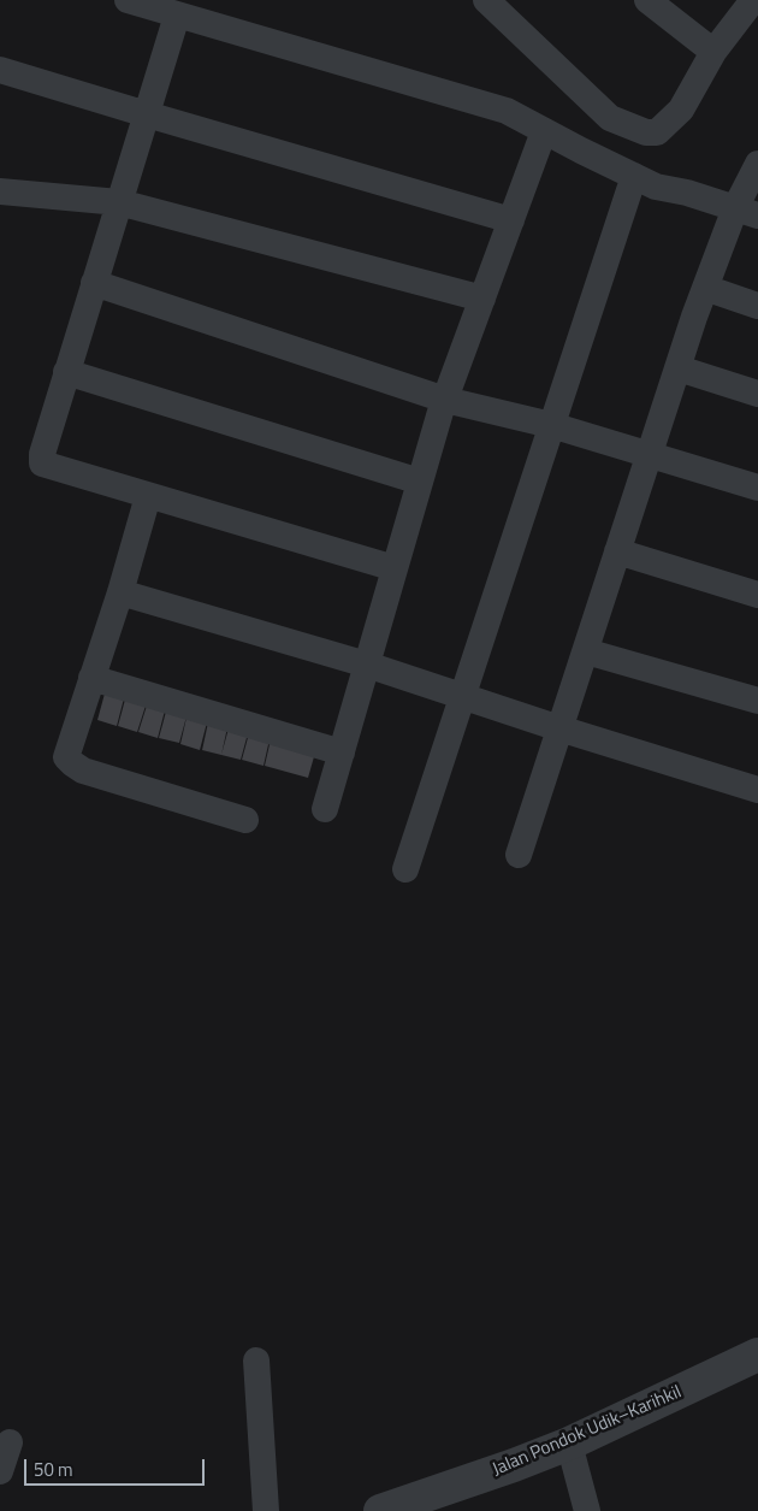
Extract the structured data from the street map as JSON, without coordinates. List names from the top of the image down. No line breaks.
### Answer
{"streets":{"street":["Jalan Pondok Udik–Karihkil"]},"scale_bar":"50 m"}
